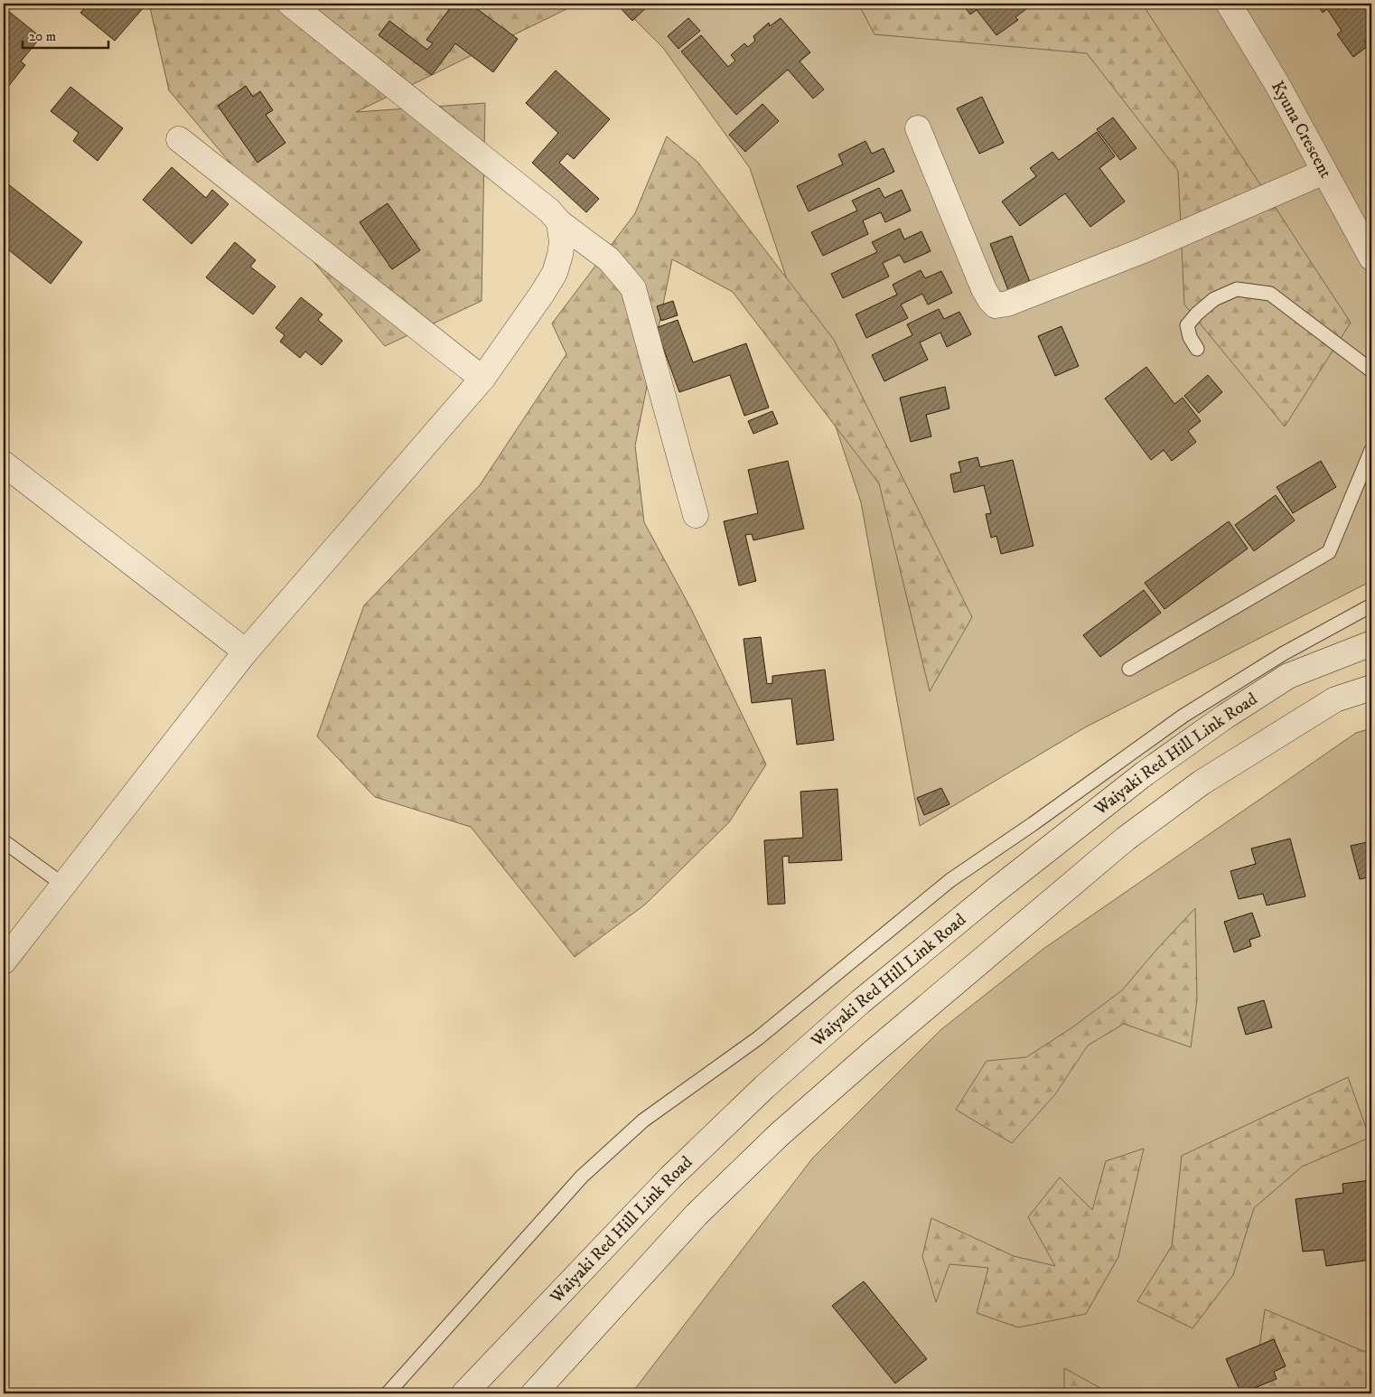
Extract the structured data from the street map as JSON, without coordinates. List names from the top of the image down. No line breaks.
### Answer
{"streets":{"street":["Kyuna Crescent","Waiyaki Red Hill Link Road"]},"scale_bar":"20 m"}
